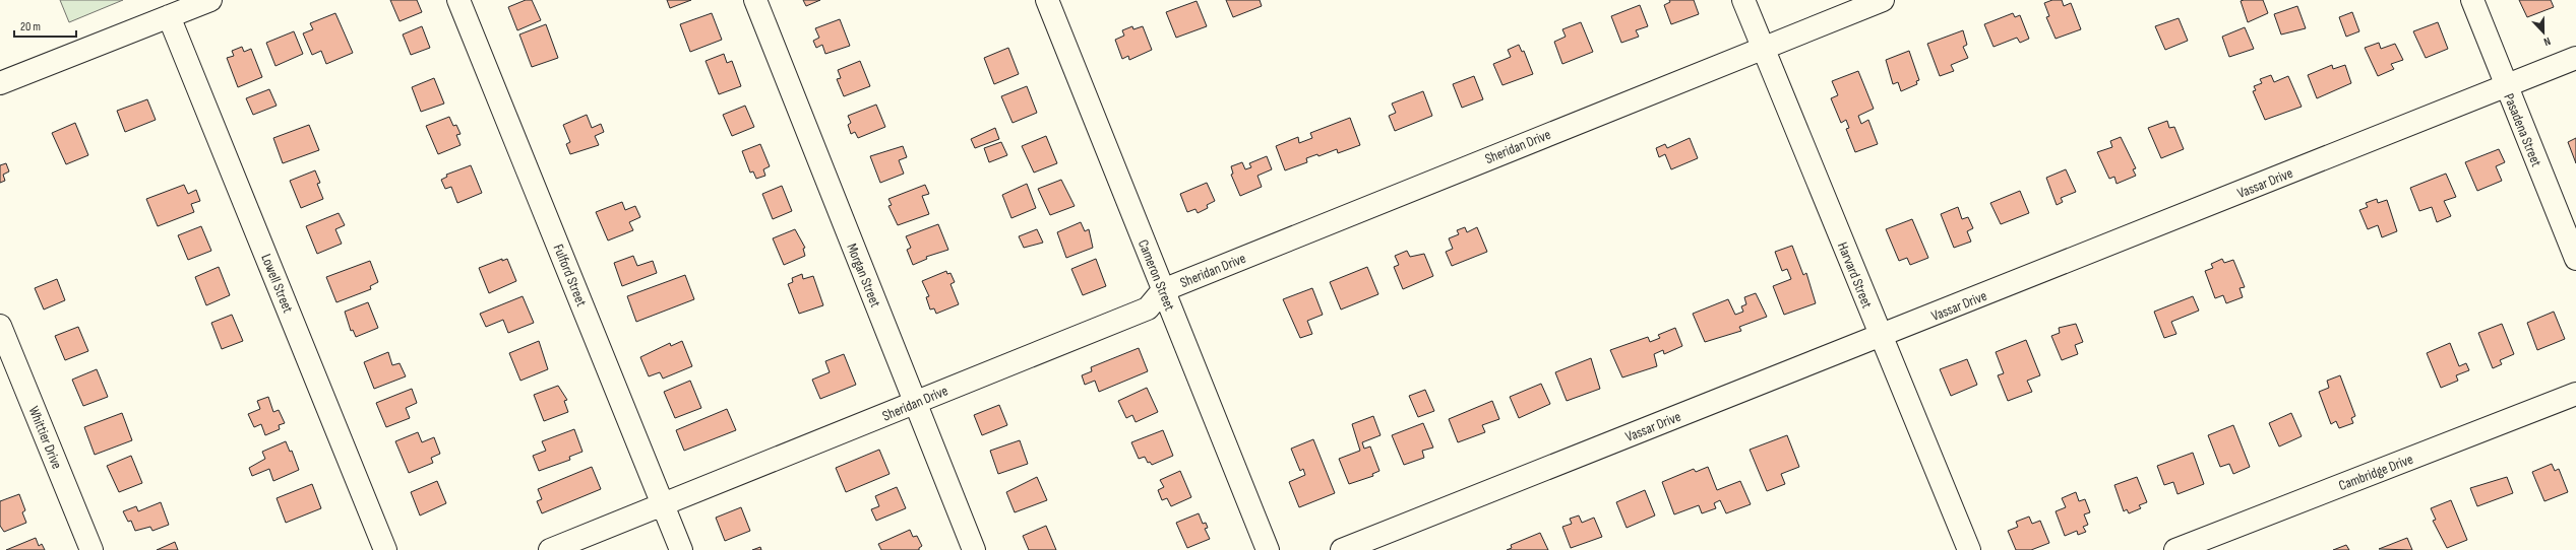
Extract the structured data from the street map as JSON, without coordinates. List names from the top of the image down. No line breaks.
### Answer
{"streets":{"street":["Pasadena Street","Sheridan Drive","Vassar Drive","Fulford Street","Morgan Street","Cameron Street","Harvard Street","Lowell Street","Whittier Drive","Cambridge Drive"]},"crossings":[["Pasadena Street","Vassar Drive"],["Sheridan Drive","Fulford Street"],["Sheridan Drive","Morgan Street"],["Sheridan Drive","Cameron Street"],["Sheridan Drive","Harvard Street"],["Vassar Drive","Harvard Street"]],"scale_bar":"20 m","north":"bottom"}
